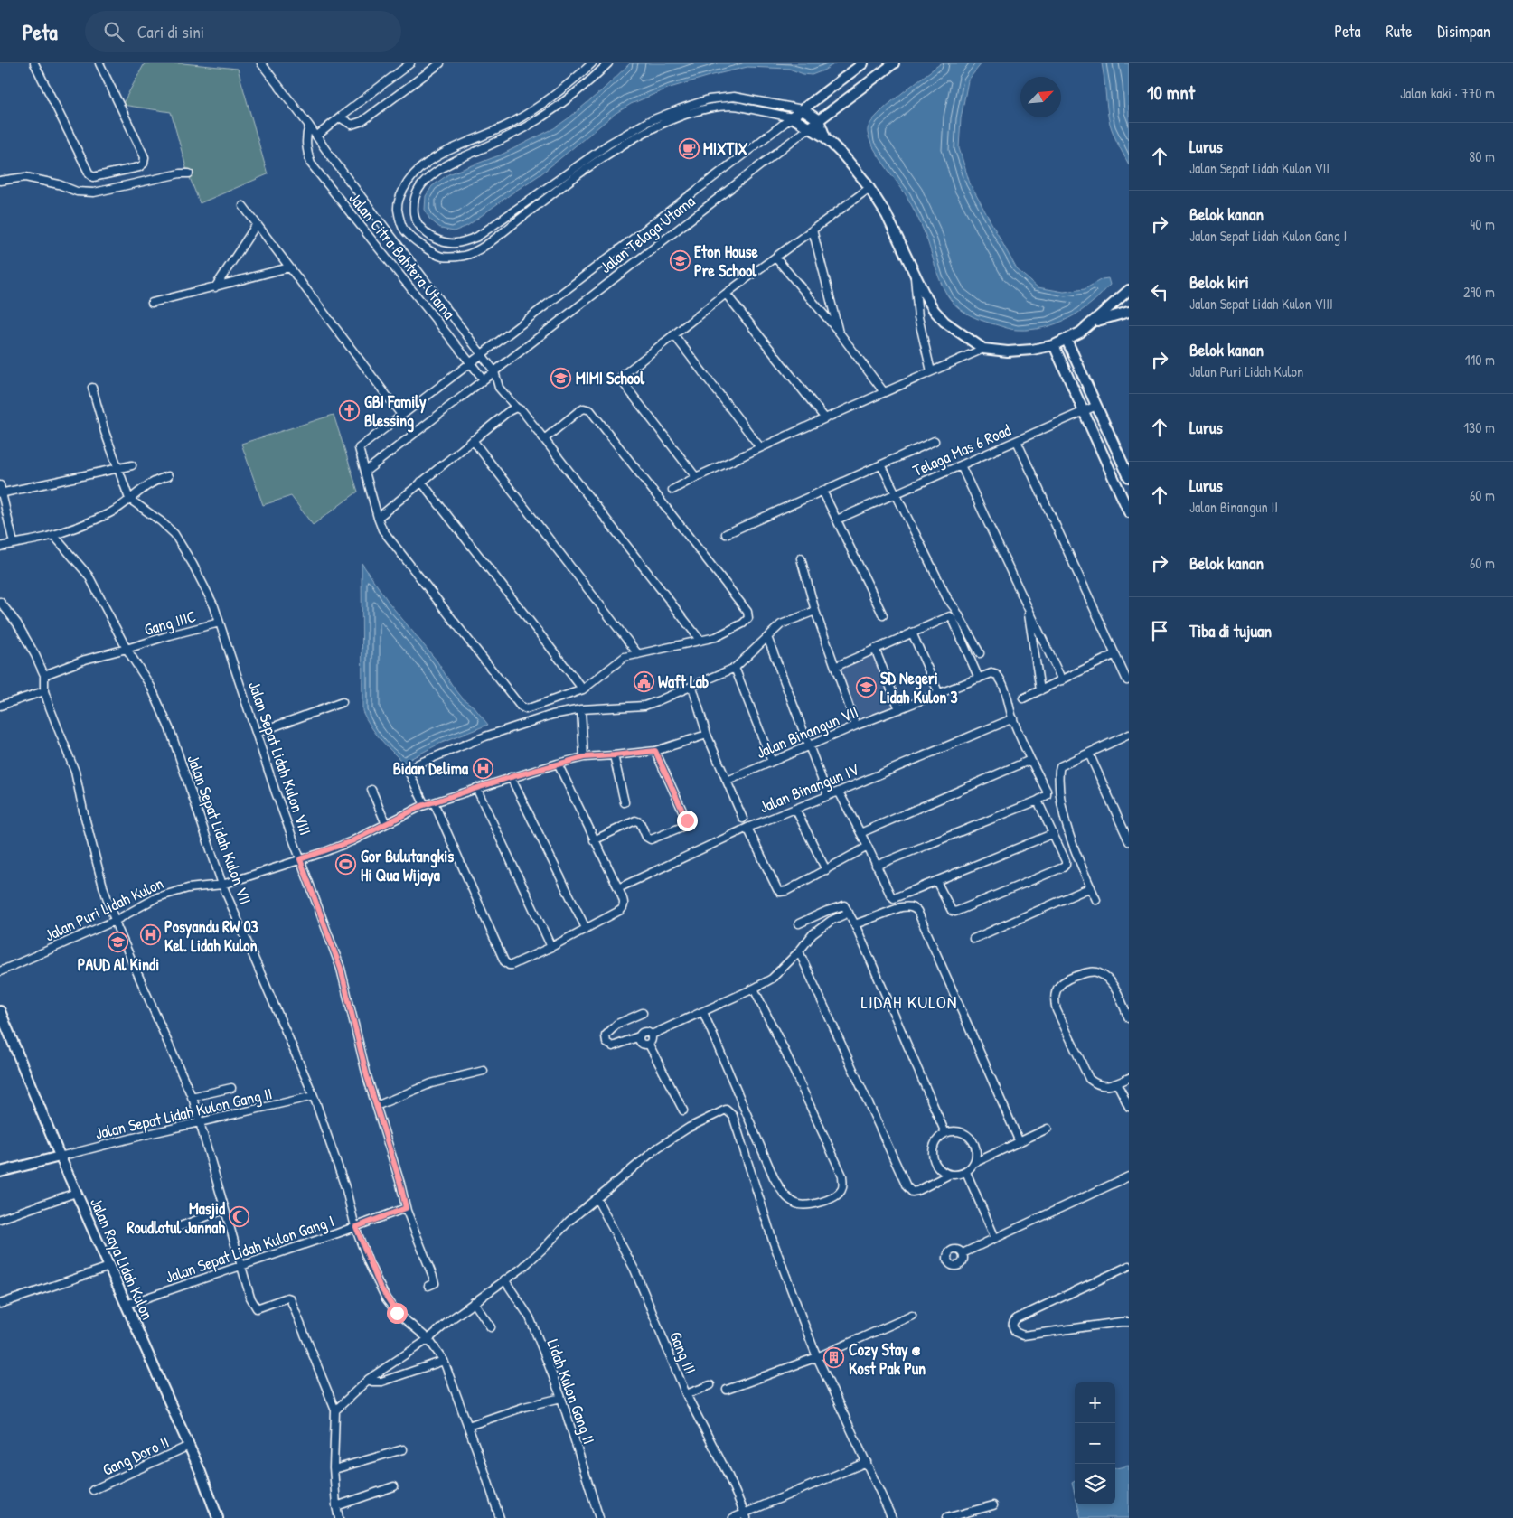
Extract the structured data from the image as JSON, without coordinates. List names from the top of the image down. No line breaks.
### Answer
{"streets":{"main road":["Jalan Telaga Utama","Jalan Raya Lidah Kulon"],"street":["Jalan Citra Bahtera Utama","Telaga Mas 6 Road","Gang IIIC","Jalan Binangun VII","Jalan Sepat Lidah Kulon VIII","Jalan Binangun IV","Jalan Sepat Lidah Kulon VII","Jalan Puri Lidah Kulon","Jalan Sepat Lidah Kulon Gang II","Jalan Sepat Lidah Kulon Gang I","Gang III","Lidah Kulon Gang II","Gang Doro II"]},"crossings":[["Jalan Telaga Utama","Jalan Citra Bahtera Utama"],["Gang IIIC","Jalan Sepat Lidah Kulon VIII"],["Gang IIIC","Jalan Sepat Lidah Kulon VII"],["Jalan Binangun VII","Jalan Binangun IV"],["Jalan Sepat Lidah Kulon VIII","Jalan Puri Lidah Kulon"],["Jalan Sepat Lidah Kulon VIII","Jalan Sepat Lidah Kulon Gang I"],["Jalan Sepat Lidah Kulon VII","Jalan Puri Lidah Kulon"],["Jalan Sepat Lidah Kulon VII","Jalan Sepat Lidah Kulon Gang II"],["Jalan Sepat Lidah Kulon VII","Jalan Sepat Lidah Kulon Gang I"],["Jalan Sepat Lidah Kulon Gang II","Jalan Raya Lidah Kulon"],["Jalan Sepat Lidah Kulon Gang I","Jalan Raya Lidah Kulon"],["Jalan Raya Lidah Kulon","Gang Doro II"]],"districts":["LIDAH KULON"],"places":{"cafe":["MIXTIX"],"school or university":["Eton House Pre School","MIMI School","SD Negeri Lidah Kulon 3","PAUD Al Kindi"],"church":["GBI Family Blessing"],"public building":["Waft Lab"],"hospital":["Bidan Delima","Posyandu RW 03 Kel. Lidah Kulon"],"sports":["Gor Bulutangkis Hi Qua Wijaya"],"mosque":["Masjid Roudlotul Jannah"],"building":["Cozy Stay @ Kost Pak Pun"]},"north":"top right","page":{"header":"Peta","search":"Cari di sini","nav":["Peta","Rute","Disimpan"],"heading":["10 mnt","Jalan kaki · 770 m"],"list":[["Lurus","Jalan Sepat Lidah Kulon VII","80 m"],["Belok kanan","Jalan Sepat Lidah Kulon Gang I","40 m"],["Belok kiri","Jalan Sepat Lidah Kulon VIII","290 m"],["Belok kanan","Jalan Puri Lidah Kulon","110 m"],["Lurus","130 m"],["Lurus","Jalan Binangun II","60 m"],["Belok kanan","60 m"],"Tiba di tujuan"],"map_buttons":["+","−"]}}
